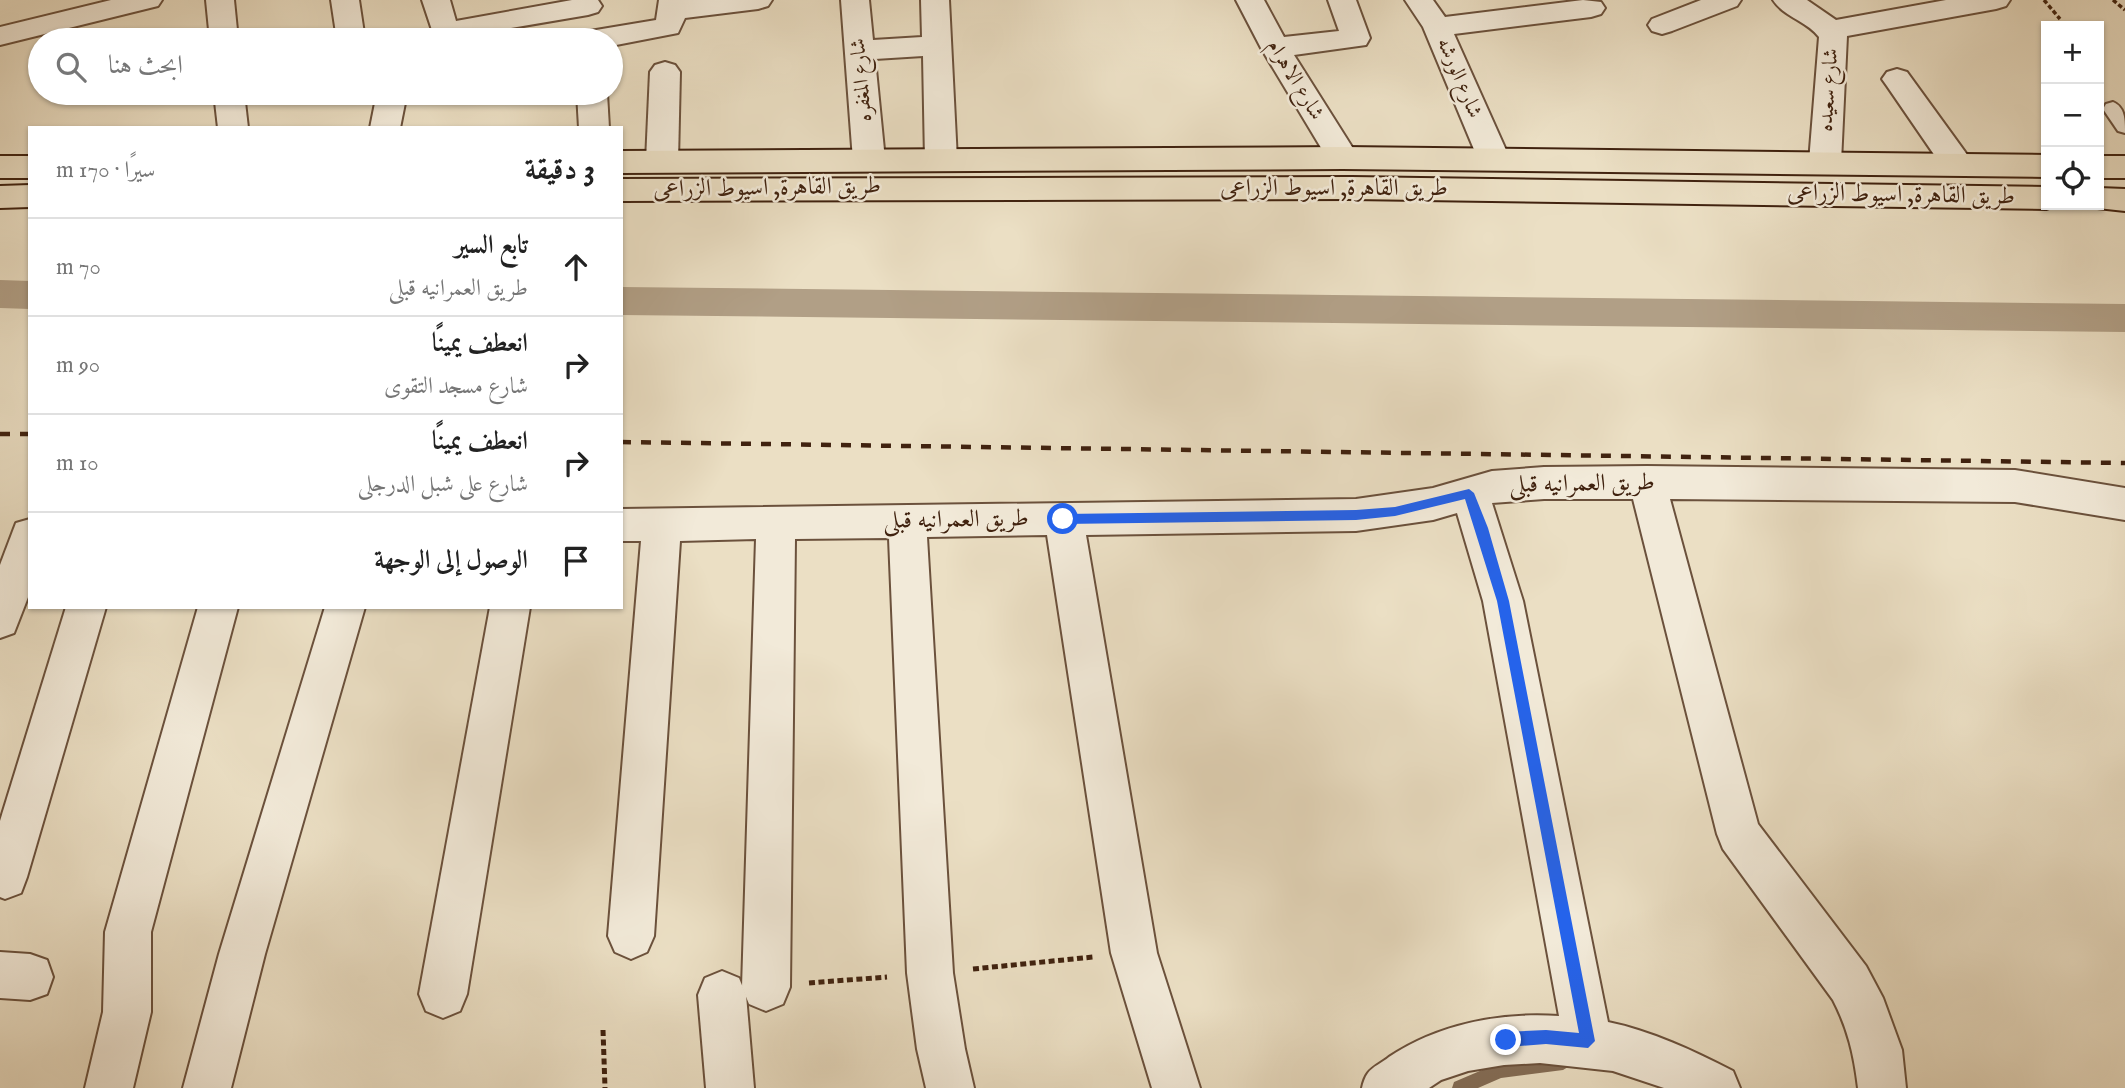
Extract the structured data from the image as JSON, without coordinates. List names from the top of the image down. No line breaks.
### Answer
{"streets":{"highway":["طريق القاهرة, اسيوط الزراعى"],"street":["شارع الورشه","شارع المغفره","شارع الاهرام","شارع سعيده","طريق العمرانيه قبلى"]},"crossings":[["شارع الورشه","طريق القاهرة, اسيوط الزراعى"],["شارع المغفره","طريق القاهرة, اسيوط الزراعى"],["شارع الاهرام","طريق القاهرة, اسيوط الزراعى"],["شارع سعيده","طريق القاهرة, اسيوط الزراعى"]],"page":{"map_buttons":["+","−"],"search":"ابحث هنا","heading":["3 دقيقة","سيرًا · 170 m"],"list":[["تابع السير","طريق العمرانيه قبلى","70 m"],["انعطف يمينًا","شارع مسجد التقوى","90 m"],["انعطف يمينًا","شارع على شبل الدرجلى","10 m"],"الوصول إلى الوجهة"]}}
